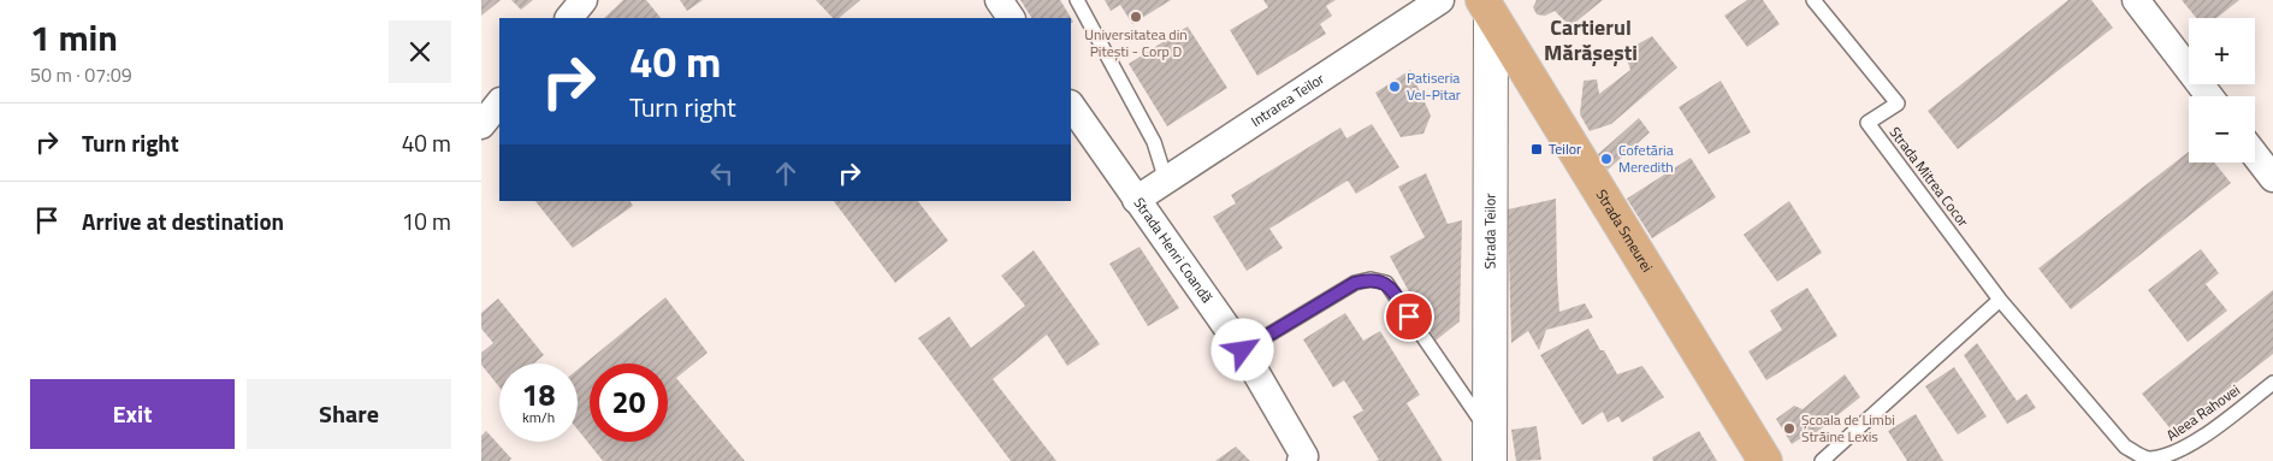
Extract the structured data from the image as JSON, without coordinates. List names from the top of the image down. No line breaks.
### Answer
{"streets":{"main road":["Strada Smeurei"],"street":["Intrarea Teilor","Strada Teilor","Strada Henri Coandă"],"lane":["Strada Mitrea Cocor","Aleea Rahovei"]},"crossings":[["Intrarea Teilor","Strada Henri Coandă"],["Strada Mitrea Cocor","Aleea Rahovei"],["Strada Smeurei","Strada Teilor"]],"districts":["Cartierul Mărășești"],"places":{"other":["Universitatea din Pitești - Corp D","Patiseria Vel-Pitar","Cofetăria Meredith","Școala de Limbi Străine Lexis"],"transit":["Teilor"]},"page":{"heading":["1 min","50 m · 07:09"],"map_buttons":["+","−"],"turn":["40 m","Turn right"],"list":[{"name":"Turn right","value":"40 m"},{"name":"Arrive at destination","value":"10 m"}],"speed":"18 km/h","limit":"20","buttons":["Exit","Share"]}}
